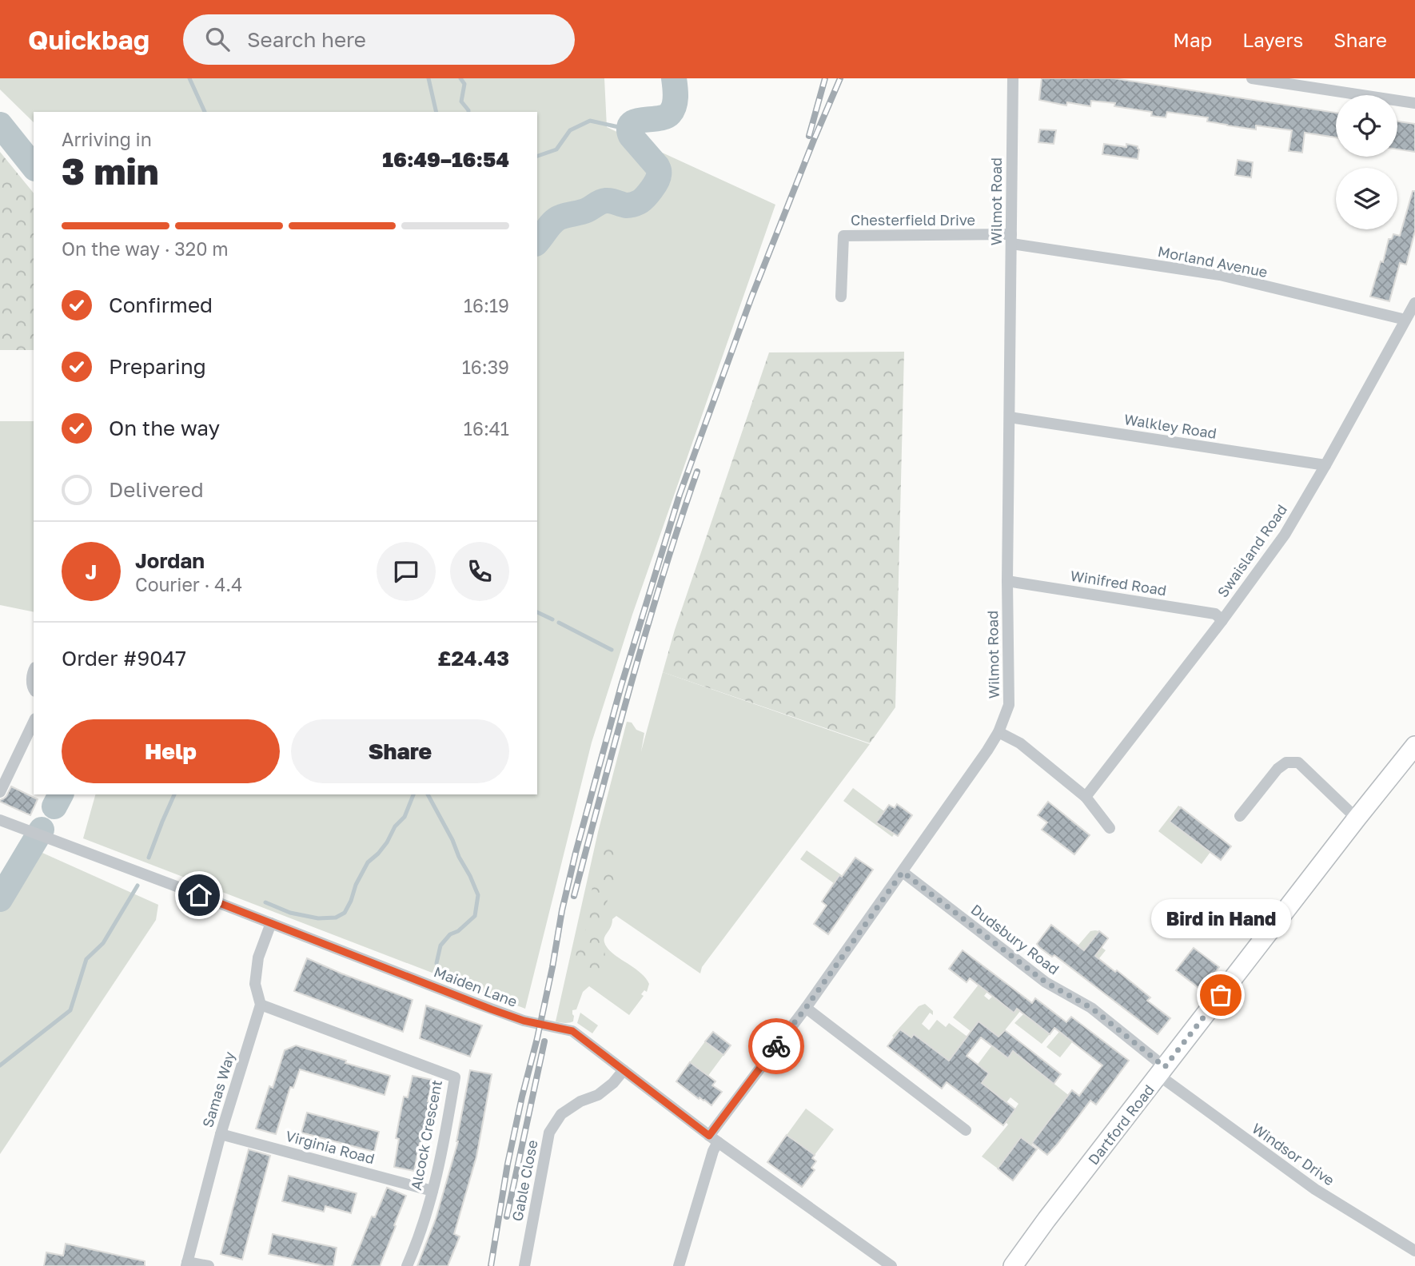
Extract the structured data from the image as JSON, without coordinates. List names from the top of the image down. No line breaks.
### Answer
{"streets":{"main road":["Dartford Road"],"street":["Wilmot Road","Chesterfield Drive","Morland Avenue","Walkley Road","Swaisland Road","Winifred Road","Dudsbury Road","Maiden Lane","Samas Way","Alcock Crescent","Virginia Road","Windsor Drive","Gable Close"]},"crossings":[["Wilmot Road","Chesterfield Drive"],["Wilmot Road","Morland Avenue"],["Wilmot Road","Walkley Road"],["Wilmot Road","Winifred Road"],["Wilmot Road","Dudsbury Road"],["Wilmot Road","Maiden Lane"],["Chesterfield Drive","Morland Avenue"],["Morland Avenue","Swaisland Road"],["Walkley Road","Swaisland Road"],["Swaisland Road","Winifred Road"],["Dudsbury Road","Dartford Road"],["Dudsbury Road","Windsor Drive"],["Maiden Lane","Samas Way"],["Maiden Lane","Gable Close"],["Samas Way","Alcock Crescent"],["Samas Way","Virginia Road"],["Dartford Road","Windsor Drive"],["Alcock Crescent","Virginia Road"]],"places":["Bird in Hand"],"page":{"header":"Quickbag","search":"Search here","nav":["Map","Layers","Share"],"heading":["3 min","Arriving in","16:49–16:54"],"panel":["Jordan","Courier · 4.4","Order #9047","£24.43"],"bar":"On the way · 320 m","list":[["Confirmed","16:19"],["Preparing","16:39"],["On the way","16:41"],"Delivered"],"round":"J","buttons":["Help","Share"],"bubble":"Bird in Hand"}}
